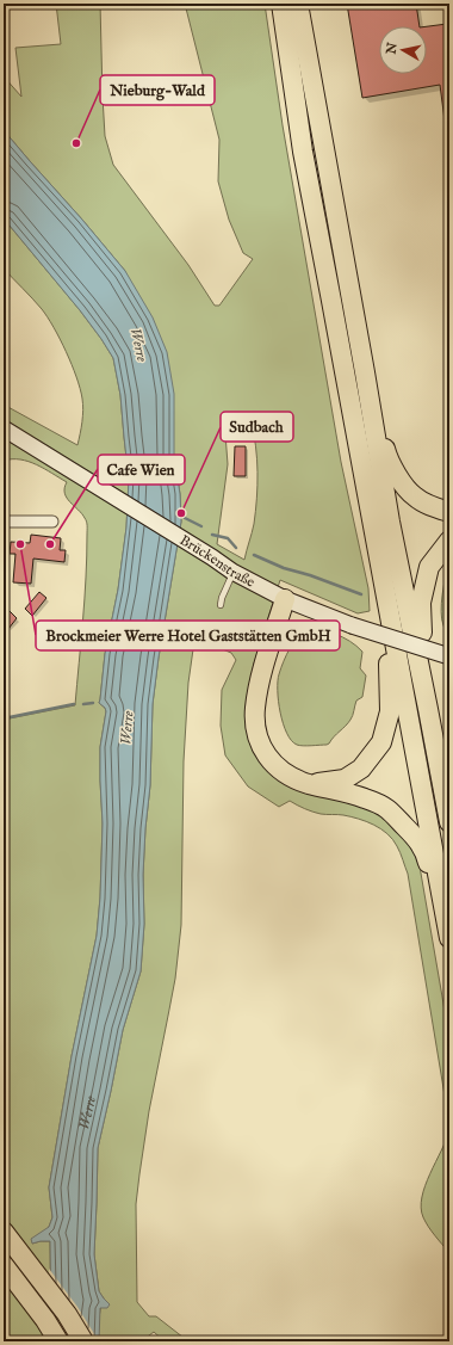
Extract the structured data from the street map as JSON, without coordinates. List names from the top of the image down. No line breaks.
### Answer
{"streets":{"main road":["Brückenstraße"]},"water":["Werre"],"places":["Nieburg-Wald","Sudbach","Brockmeier Werre Hotel Gaststätten GmbH","Cafe Wien"],"north":"left"}
